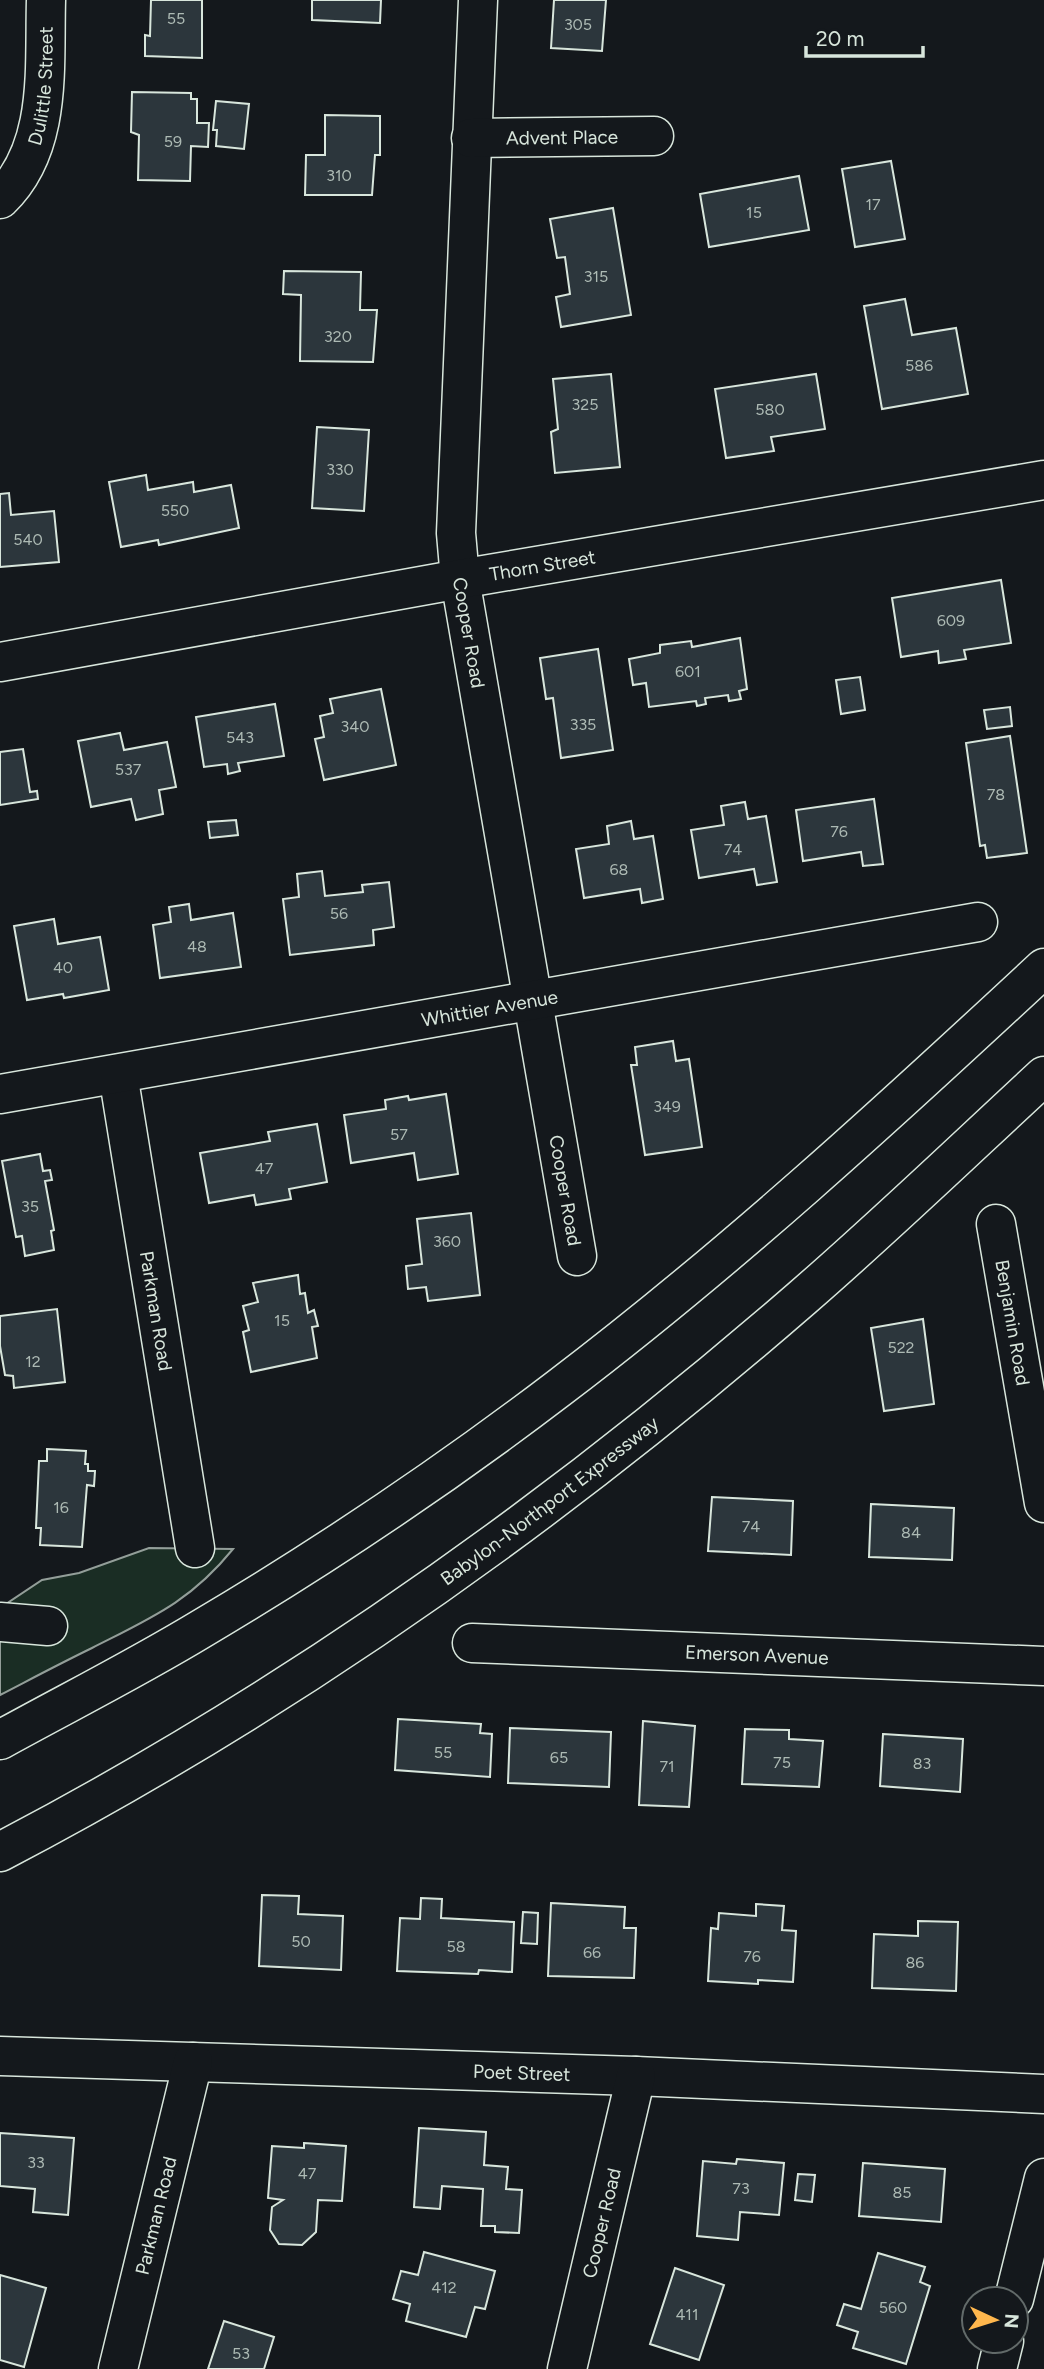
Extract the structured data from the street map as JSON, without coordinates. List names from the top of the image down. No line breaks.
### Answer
{"streets":{"street":["Dulittle Street","Advent Place","Thorn Street","Cooper Road","Whittier Avenue","Parkman Road","Benjamin Road","Babylon-Northport Expressway","Emerson Avenue","Poet Street"]},"crossings":[["Advent Place","Cooper Road"],["Thorn Street","Cooper Road"],["Cooper Road","Whittier Avenue"],["Cooper Road","Poet Street"],["Whittier Avenue","Parkman Road"],["Parkman Road","Poet Street"]],"house_numbers":["55","305","59","310","17","15","315","320","586","325","580","330","550","540","609","601","335","340","543","537","78","76","74","68","56","48","40","349","57","47","35","360","15","522","12","16","74","84","55","65","75","83","71","50","58","66","76","86","33","47","73","85","412","560","411","53"],"scale_bar":"20 m","north":"right"}
